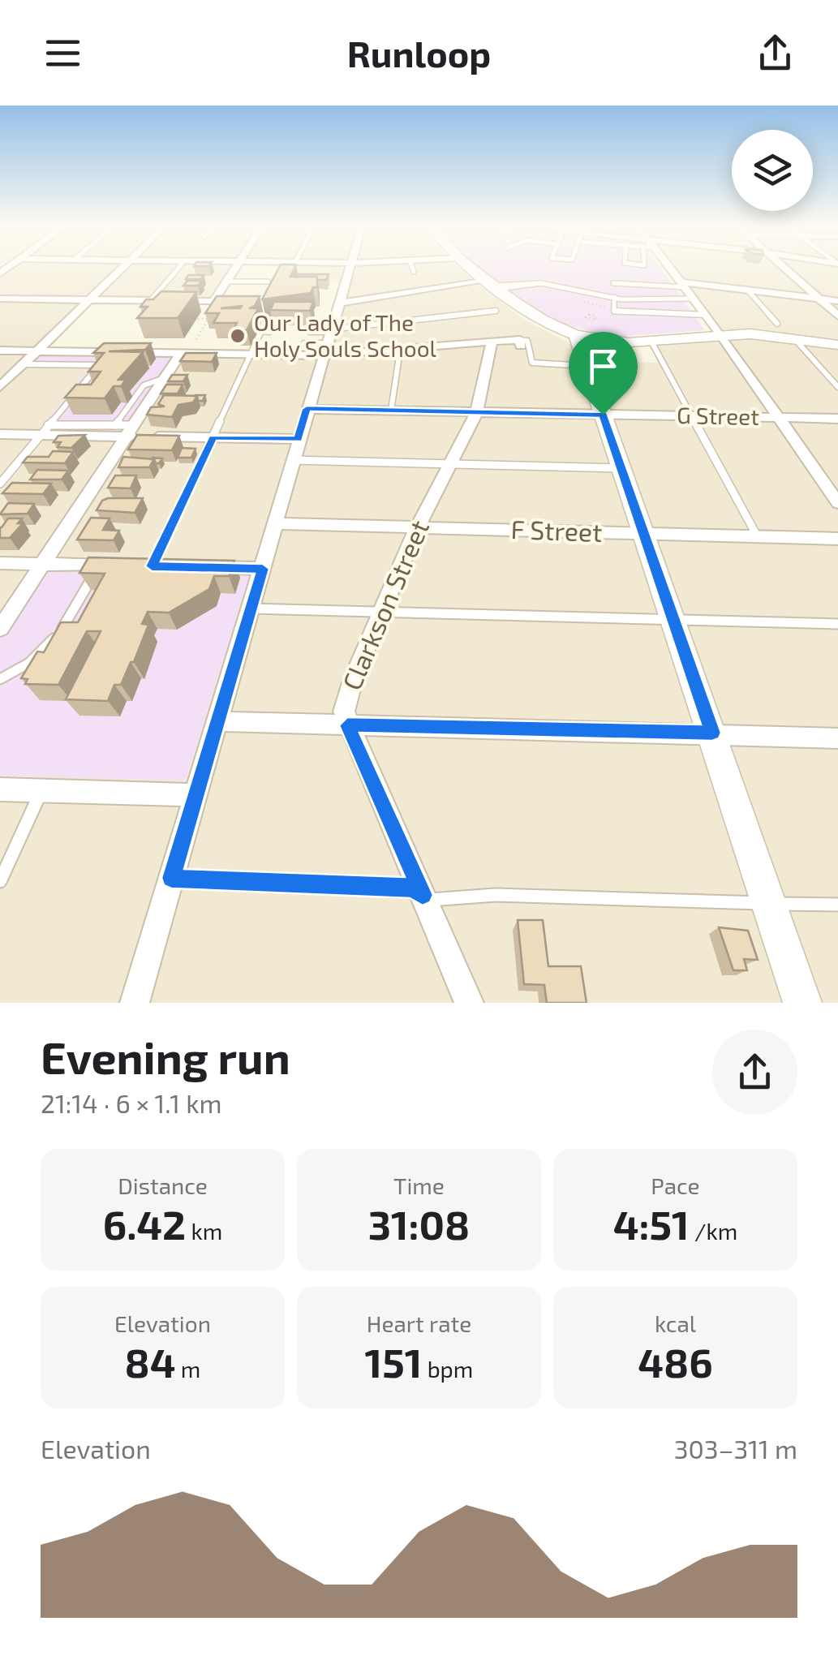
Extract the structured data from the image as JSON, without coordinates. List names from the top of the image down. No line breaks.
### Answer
{"streets":{"street":["G Street","F Street","Clarkson Street"]},"crossings":[["G Street","Clarkson Street"],["F Street","Clarkson Street"]],"places":["Our Lady of The Holy Souls School"],"page":{"header":"Runloop","heading":["Evening run","21:14 · 6 × 1.1 km"],"stats":[["Distance","6.42 km"],["Time","31:08"],["Pace","4:51 /km"],["Elevation","84 m"],["Heart rate","151 bpm"],["kcal","486"]],"chart":["Elevation","303–311 m"]}}
